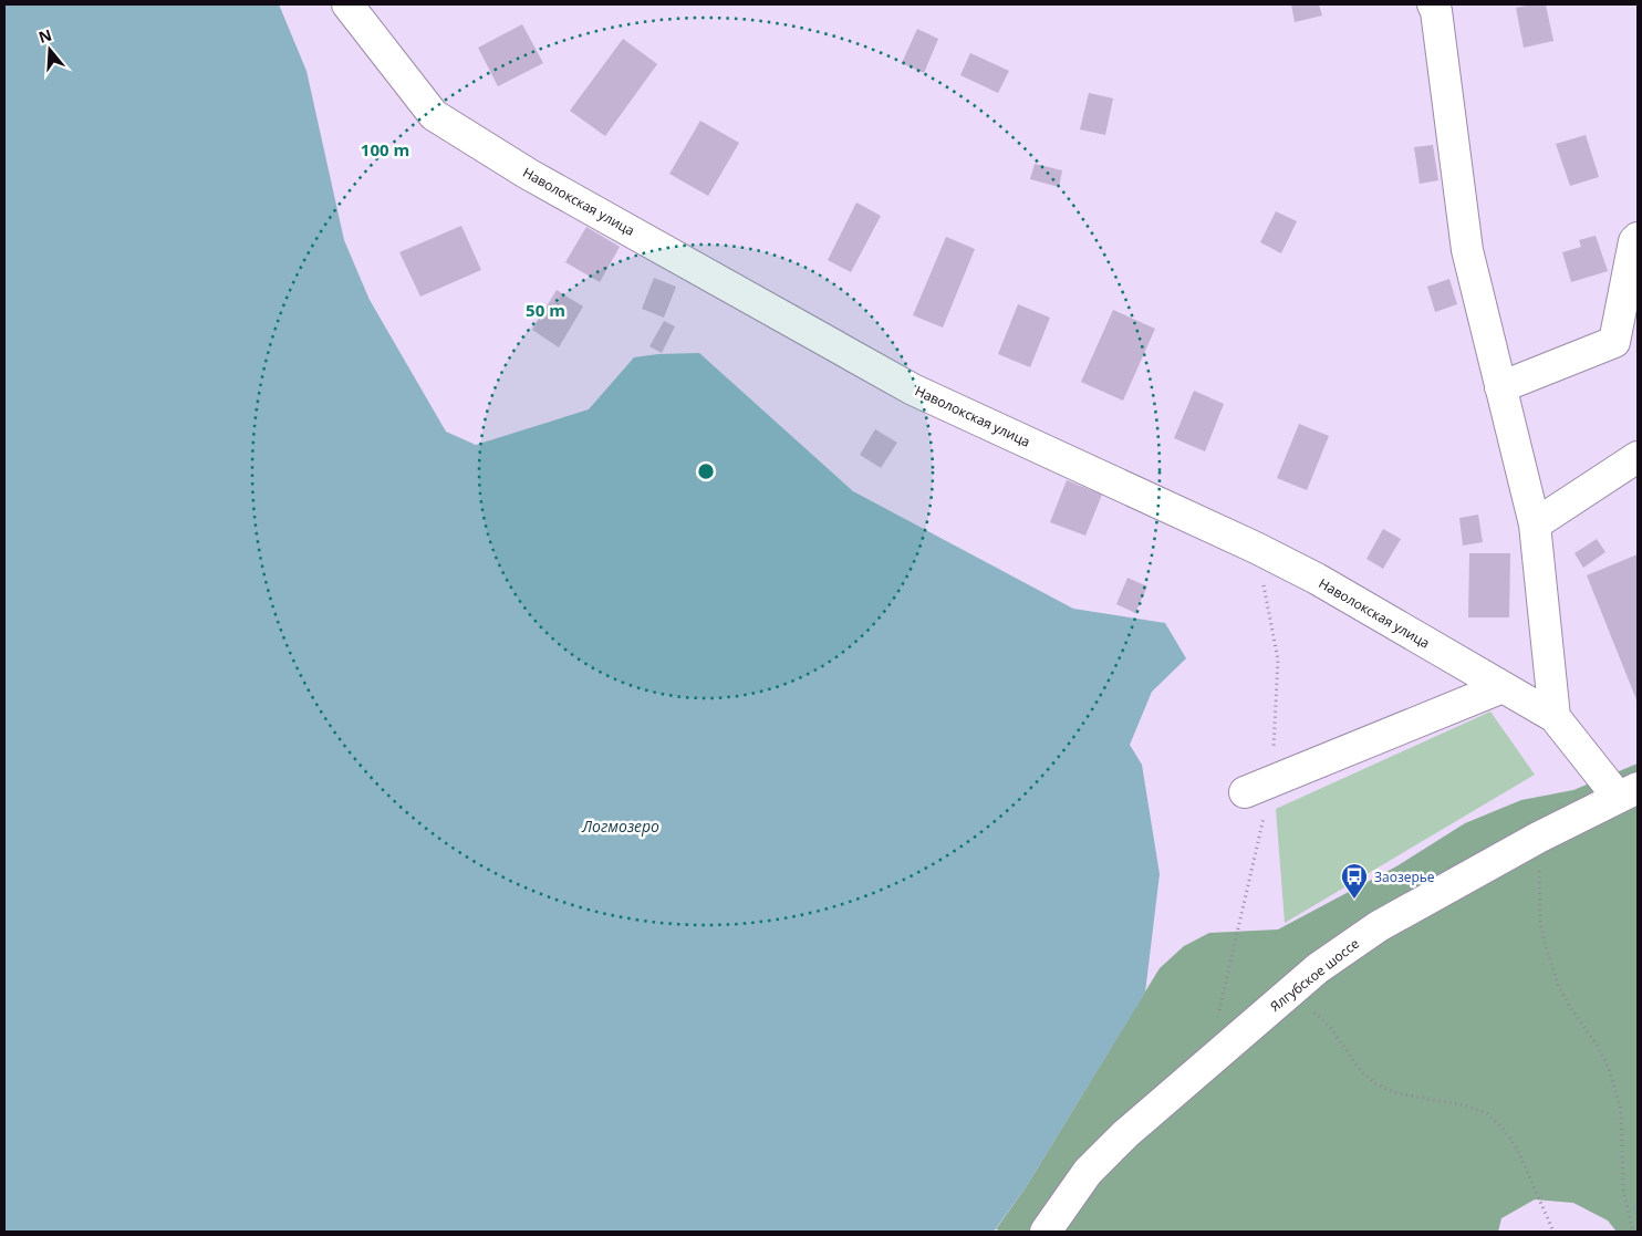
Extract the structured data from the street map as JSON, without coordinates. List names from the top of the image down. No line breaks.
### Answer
{"streets":{"street":["Наволокская улица","Ялгубское шоссе"]},"crossings":[["Наволокская улица","Ялгубское шоссе"]],"water":["Логмозеро"],"places":{"bus stop":["Заозерье"]},"north":"top","rings":["100 m","50 m"]}
